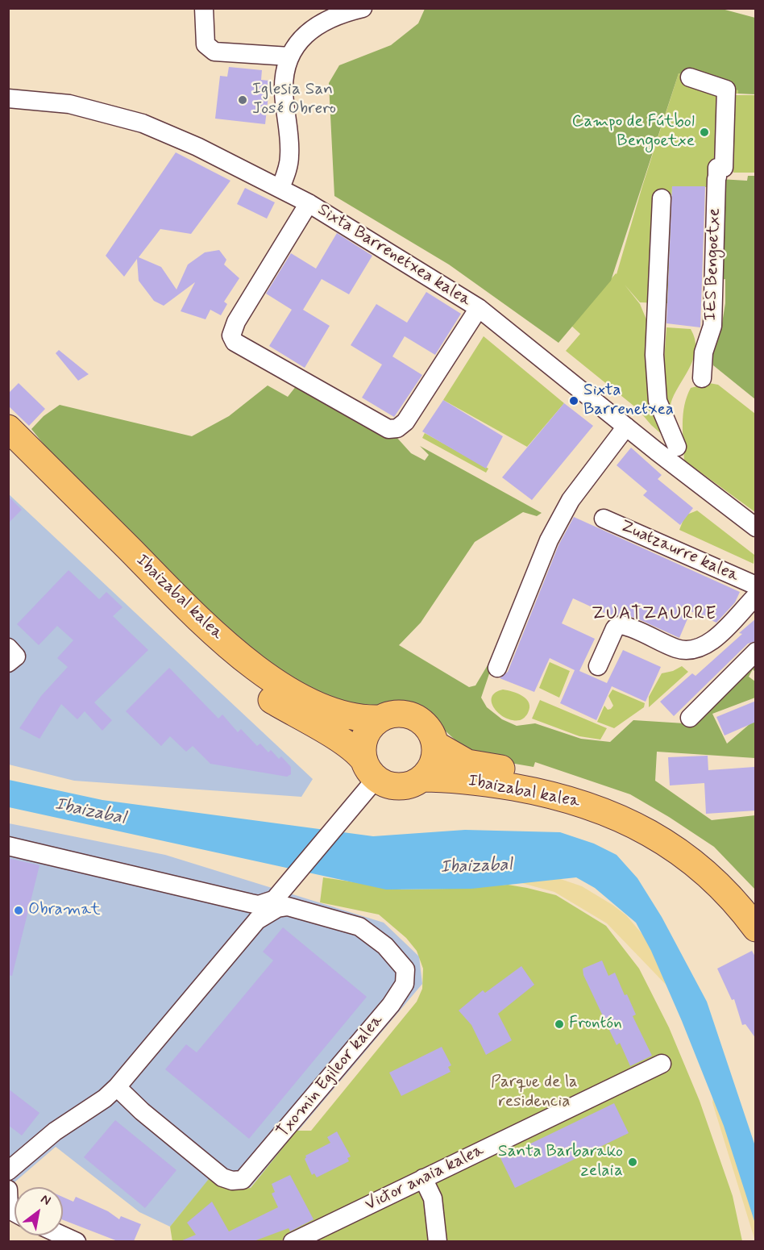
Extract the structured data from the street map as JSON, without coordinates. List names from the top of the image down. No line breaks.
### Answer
{"streets":{"highway":["Ibaizabal kalea"],"street":["Sixta Barrenetxea kalea","IES Bengoetxe","Zuatzaurre kalea","Txomin Egileor kalea","Victor anaia kalea"]},"districts":["ZUATZAURRE"],"water":["Ibaizabal"],"parks":["Parque de la residencia"],"places":["Iglesia San José Obrero","Campo de Fútbol Bengoetxe","Sixta Barrenetxea","Obramat","Frontón","Santa Barbarako zelaia"],"north":"top right"}
